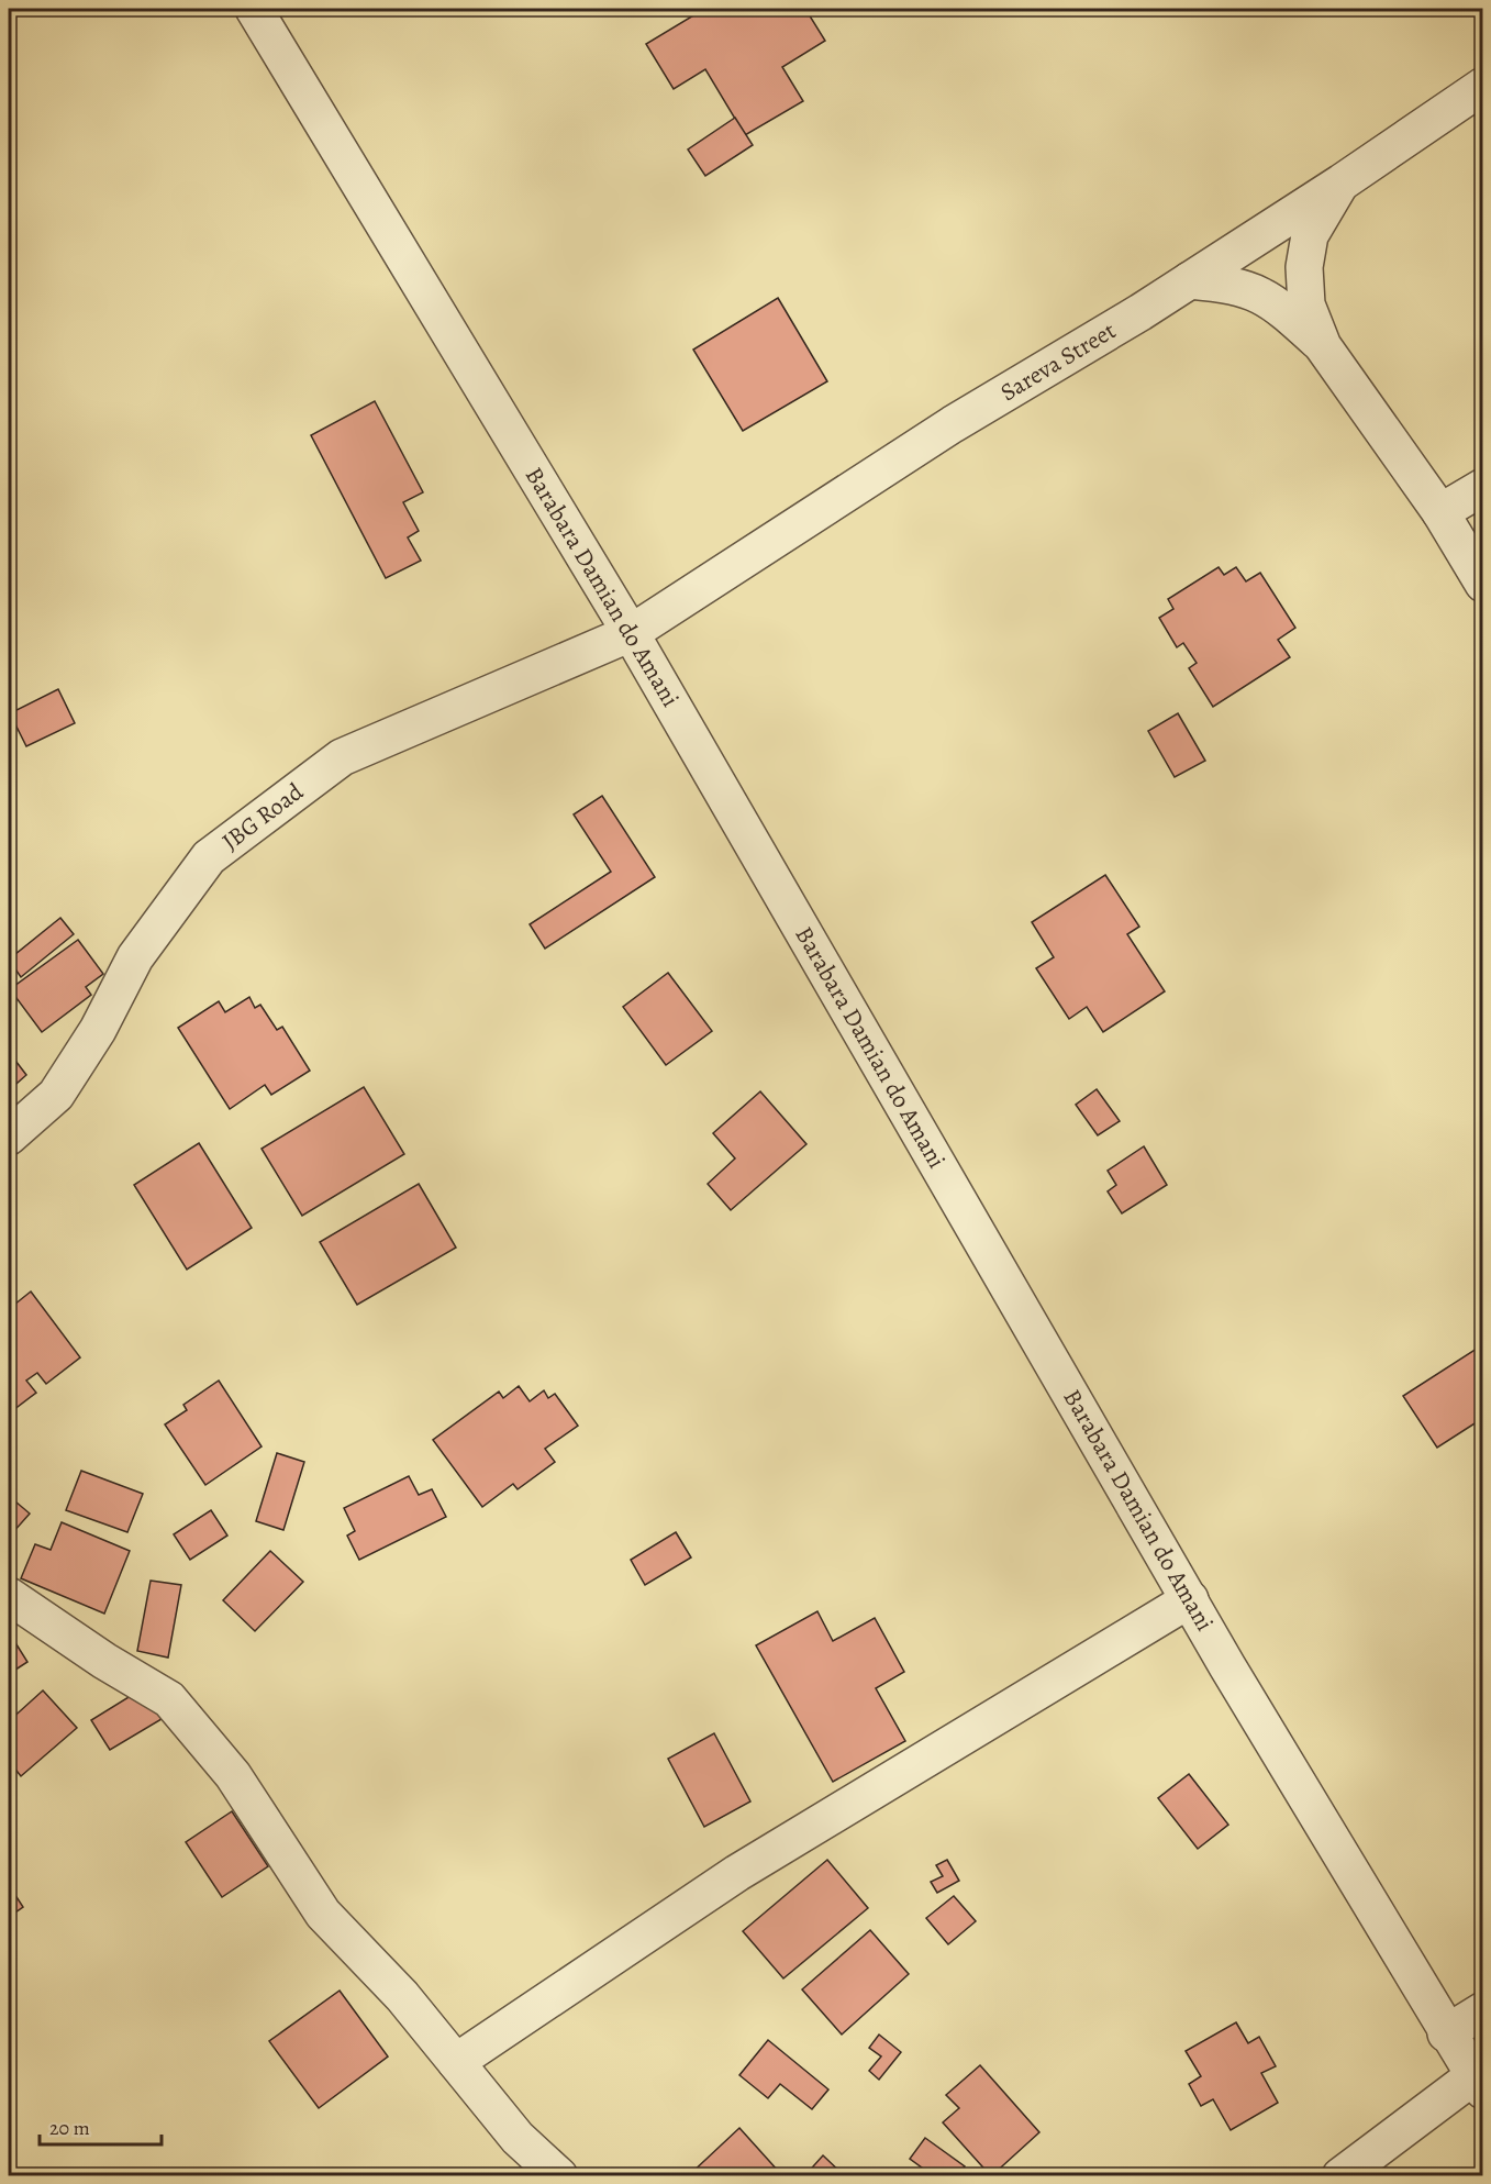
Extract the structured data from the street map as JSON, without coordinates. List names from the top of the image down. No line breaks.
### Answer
{"streets":{"street":["Sareva Street","Barabara Damian do Amani","JBG Road"]},"crossings":[["Sareva Street","Barabara Damian do Amani"],["Sareva Street","JBG Road"],["Barabara Damian do Amani","JBG Road"]],"scale_bar":"20 m"}
